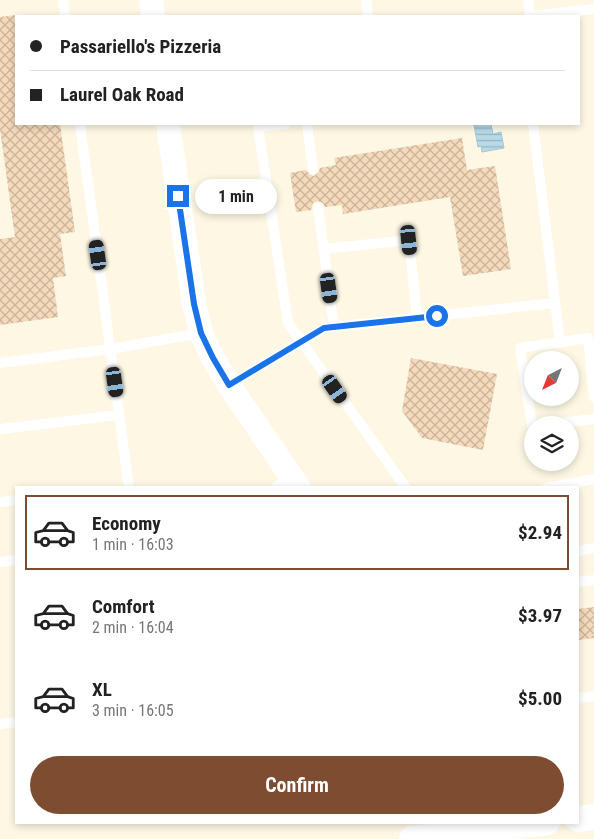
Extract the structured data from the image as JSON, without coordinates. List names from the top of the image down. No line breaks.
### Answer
{"north":"bottom left","page":{"banner":["Passariello's Pizzeria","Laurel Oak Road"],"bubble":"1 min","list":[{"name":"Economy","note":"1 min · 16:03","value":"$2.94"},{"name":"Comfort","note":"2 min · 16:04","value":"$3.97"},{"name":"XL","note":"3 min · 16:05","value":"$5.00"}],"buttons":"Confirm"}}
